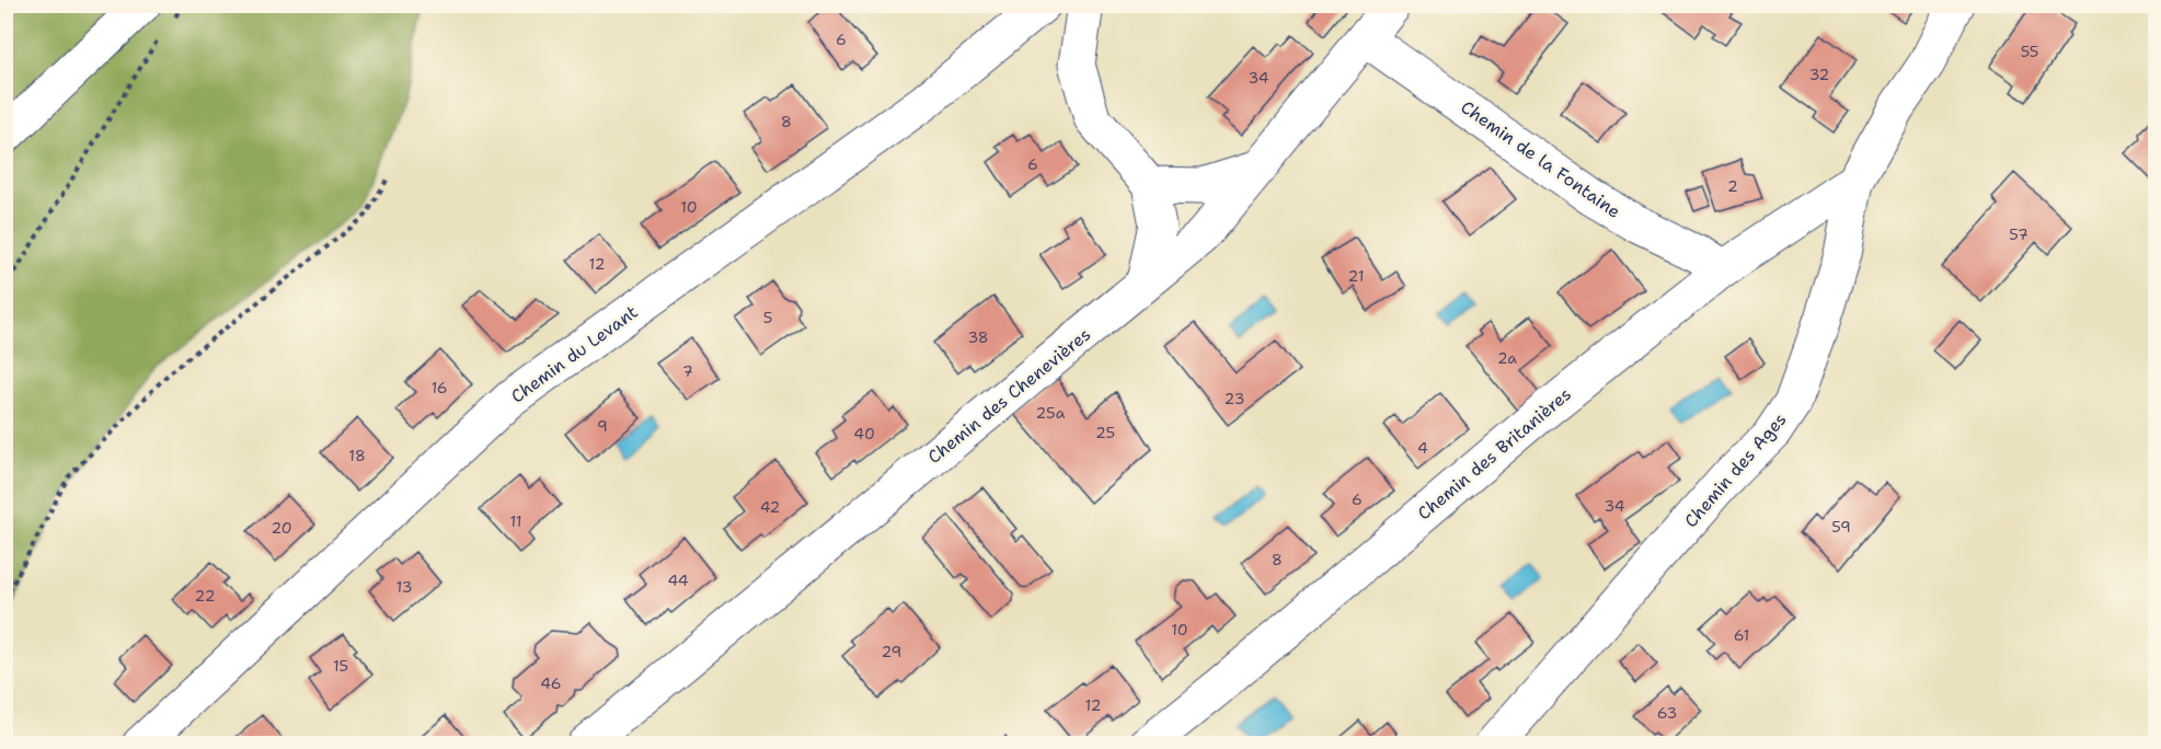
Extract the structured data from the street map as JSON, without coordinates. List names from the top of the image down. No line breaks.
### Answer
{"streets":{"street":["Chemin de la Fontaine","Chemin du Levant","Chemin des Chenevières","Chemin des Britanières","Chemin des Ages"]},"crossings":[["Chemin de la Fontaine","Chemin des Chenevières"],["Chemin de la Fontaine","Chemin des Britanières"],["Chemin des Britanières","Chemin des Ages"]],"house_numbers":["6","55","32","34","8","6","2","10","57","12","21","5","38","2a","7","16","23","25a","9","25","40","4","18","6","34","42","11","59","20","8","44","13","22","10","61","29","15","46","12","63"]}
